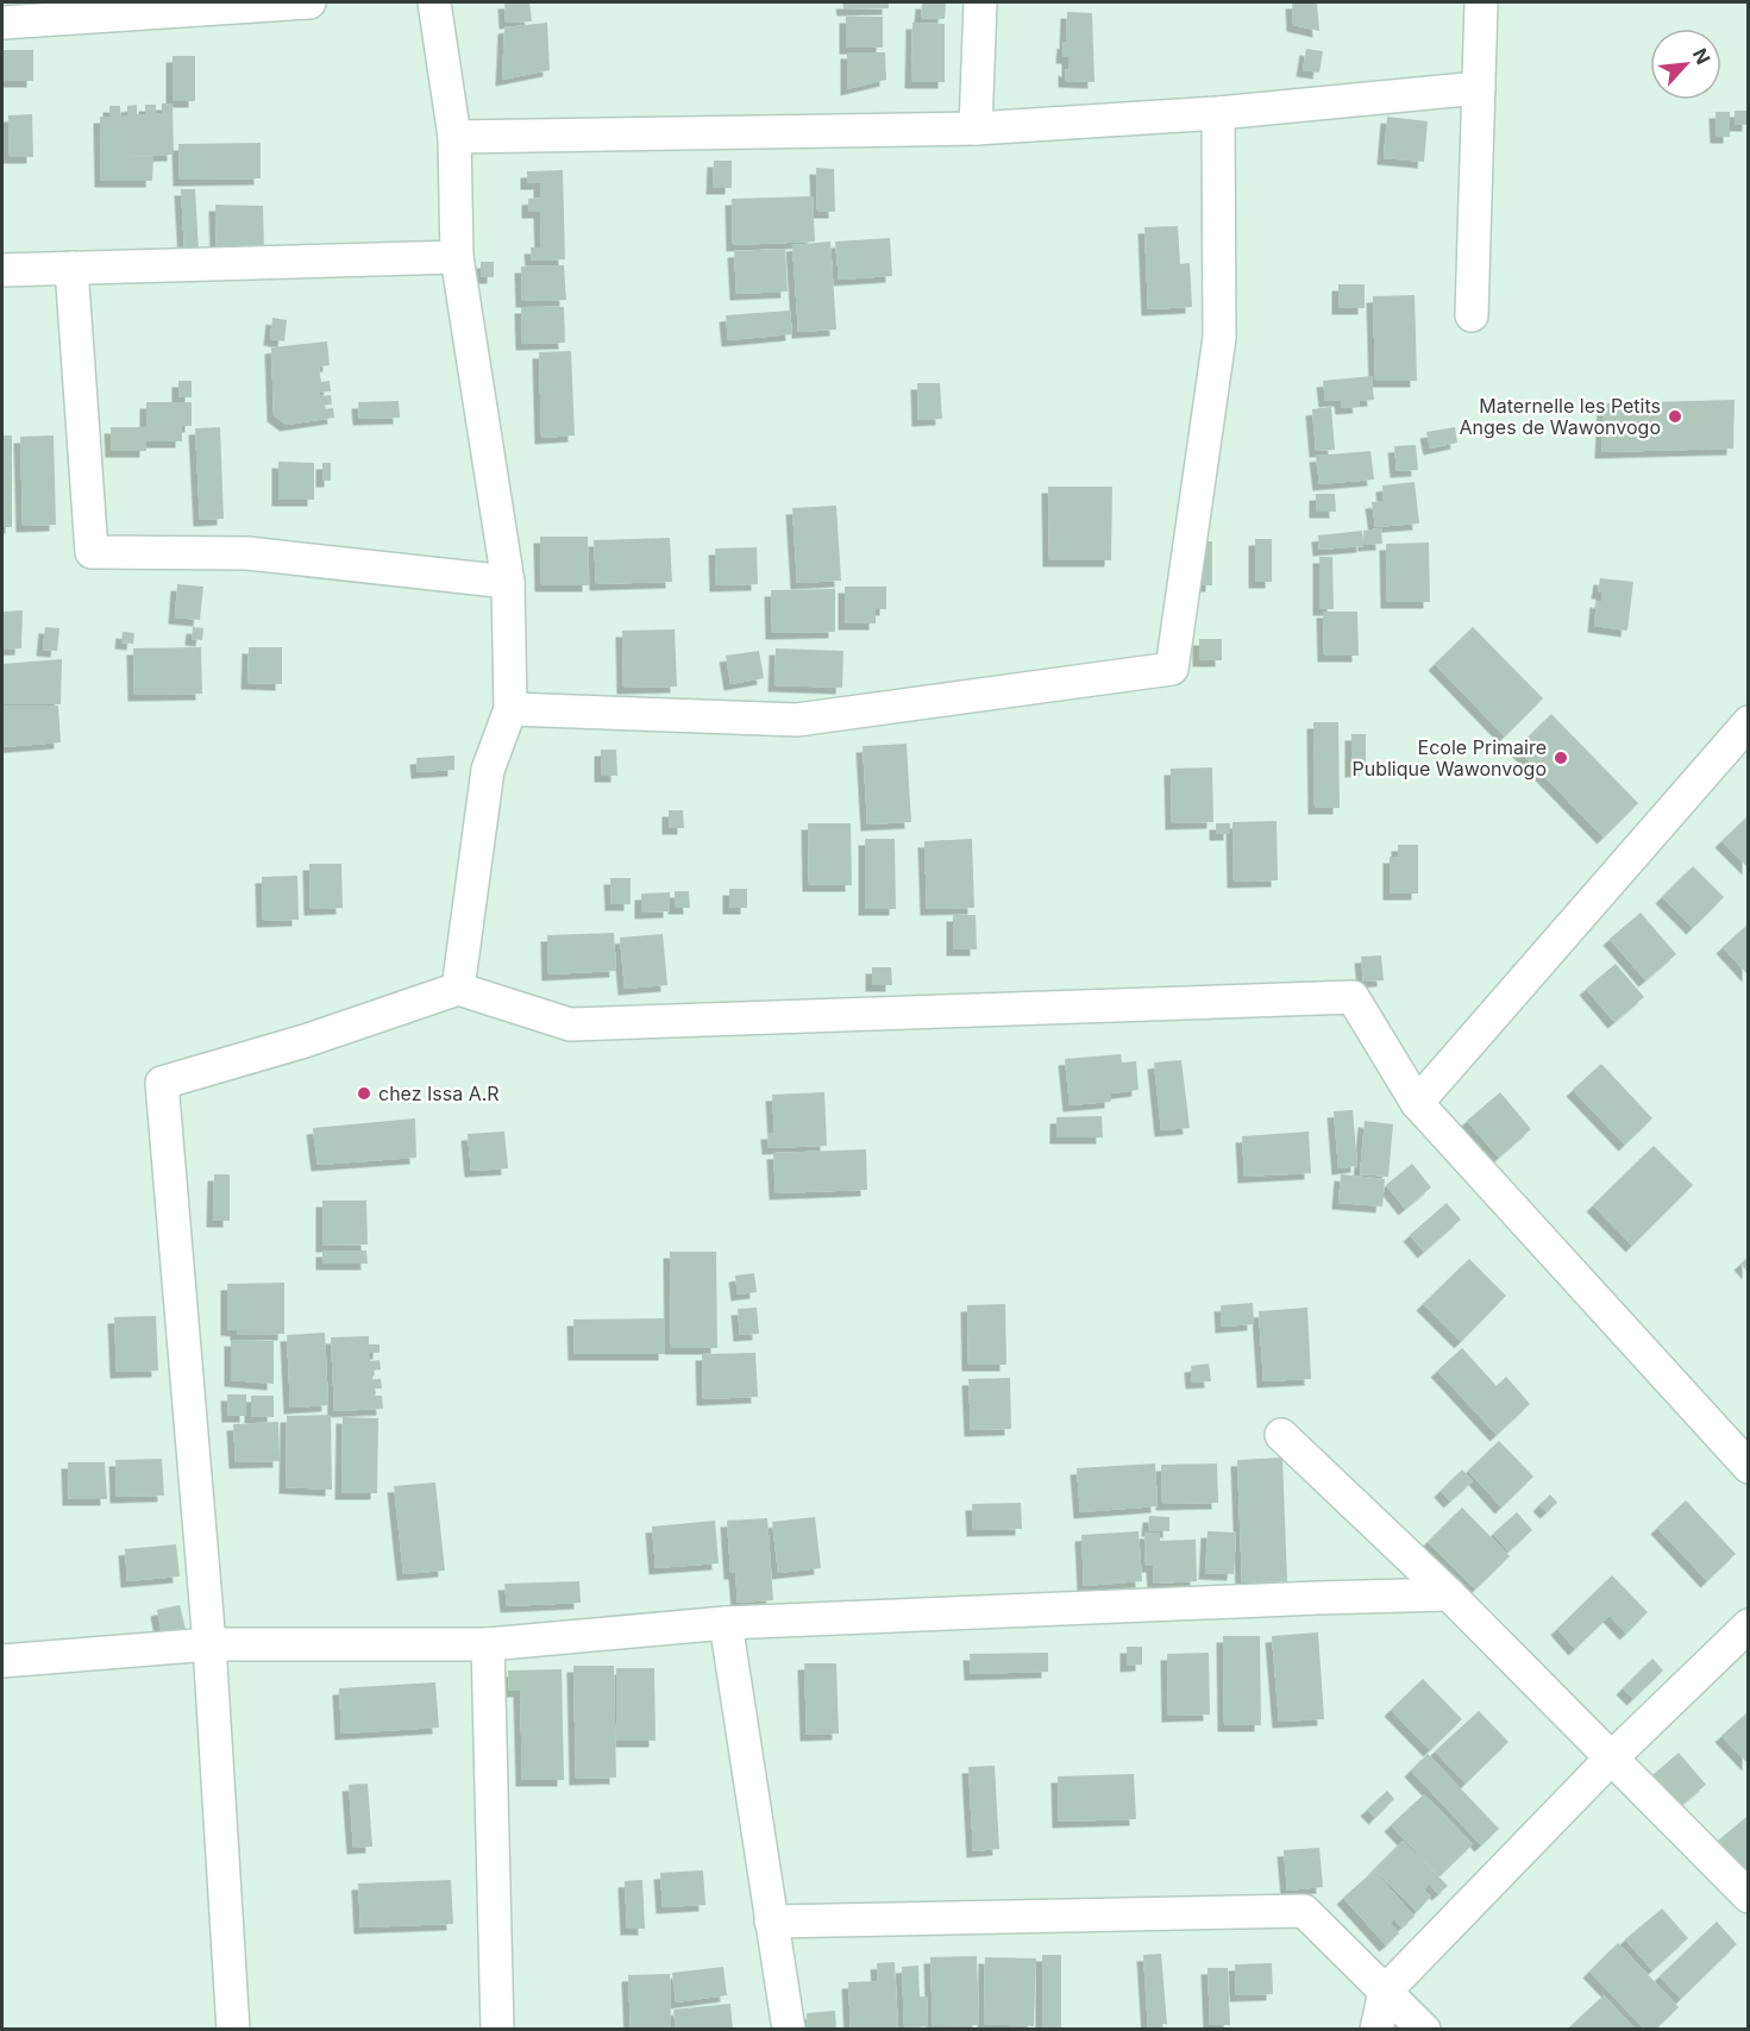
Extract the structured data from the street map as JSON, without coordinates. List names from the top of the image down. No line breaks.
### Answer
{"places":["Maternelle les Petits Anges de Wawonvogo","Ecole Primaire Publique Wawonvogo","chez Issa A.R"],"north":"top right"}
